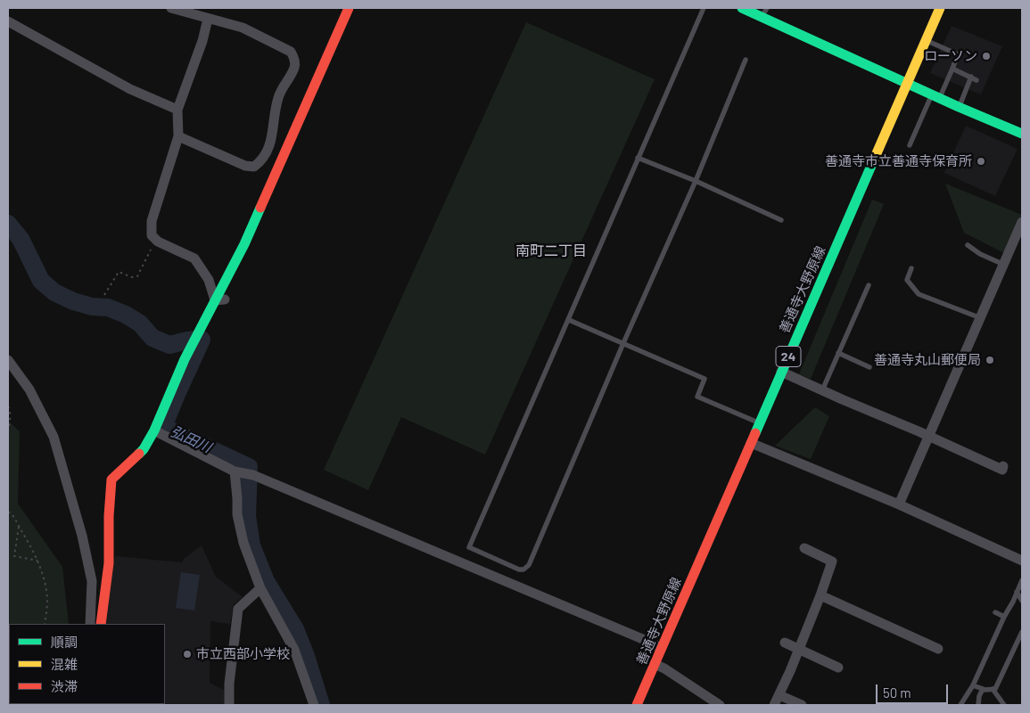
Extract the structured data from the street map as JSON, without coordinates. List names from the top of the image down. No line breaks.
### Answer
{"streets":{"street":["善通寺大野原線","24"]},"districts":["南町二丁目"],"water":["弘田川"],"places":["ローソン","善通寺市立善通寺保育所","善通寺丸山郵便局","市立西部小学校"],"legend":["順調","混雑","渋滞"],"scale_bar":"50 m"}
